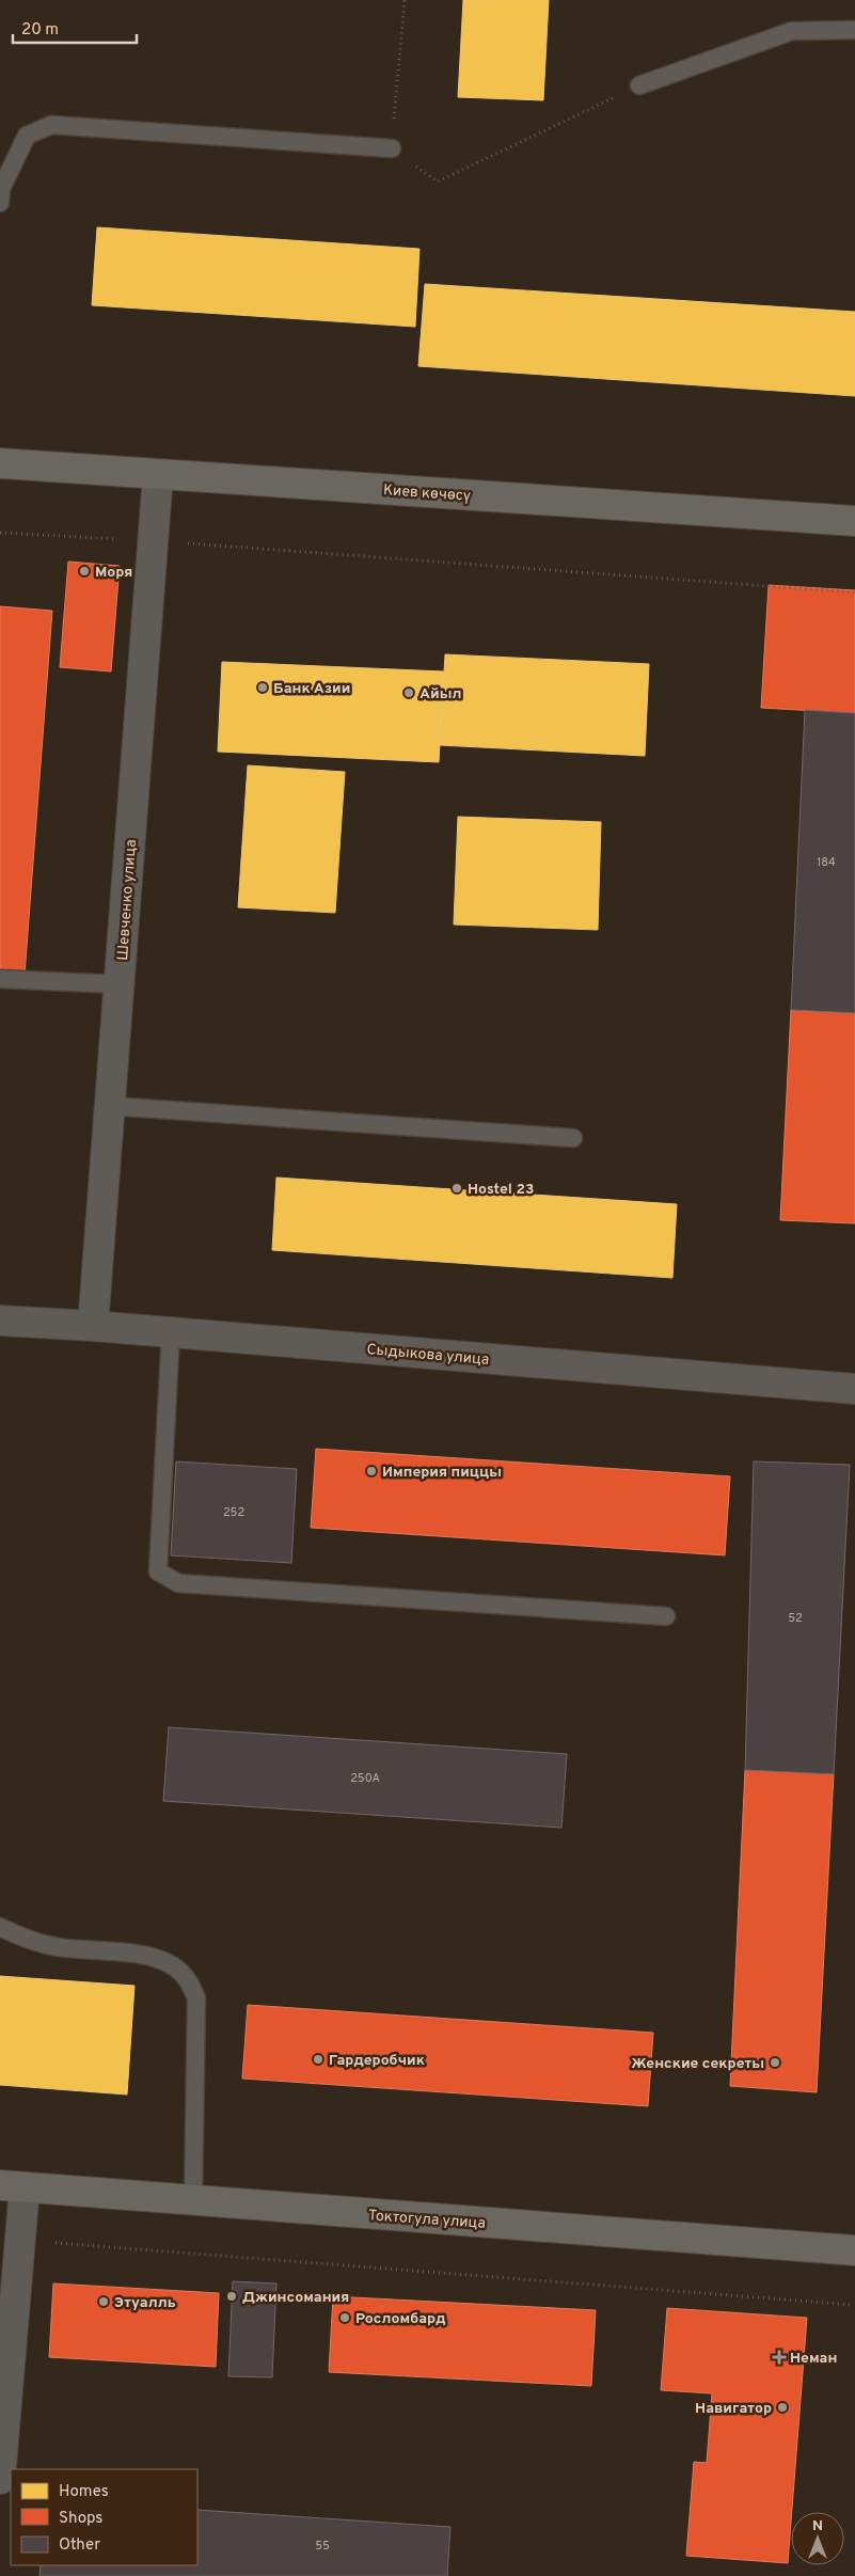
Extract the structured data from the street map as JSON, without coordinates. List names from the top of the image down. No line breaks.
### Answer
{"streets":{"main road":["Киев көчөсү","Токтогула улица"],"street":["Шевченко улица","Сыдыкова улица"]},"crossings":[["Киев көчөсү","Шевченко улица"],["Шевченко улица","Сыдыкова улица"]],"places":{"other":["Моря","Банк Азии","Айыл","Hostel 23","Империя пиццы","Гардеробчик","Женские секреты","Джинсомания","Этуалль","Росломбард","Навигатор"],"health":["Неман"]},"house_numbers":["184","252","52","250А","55"],"legend":["Homes","Shops","Other"],"scale_bar":"20 m","north":"top"}
